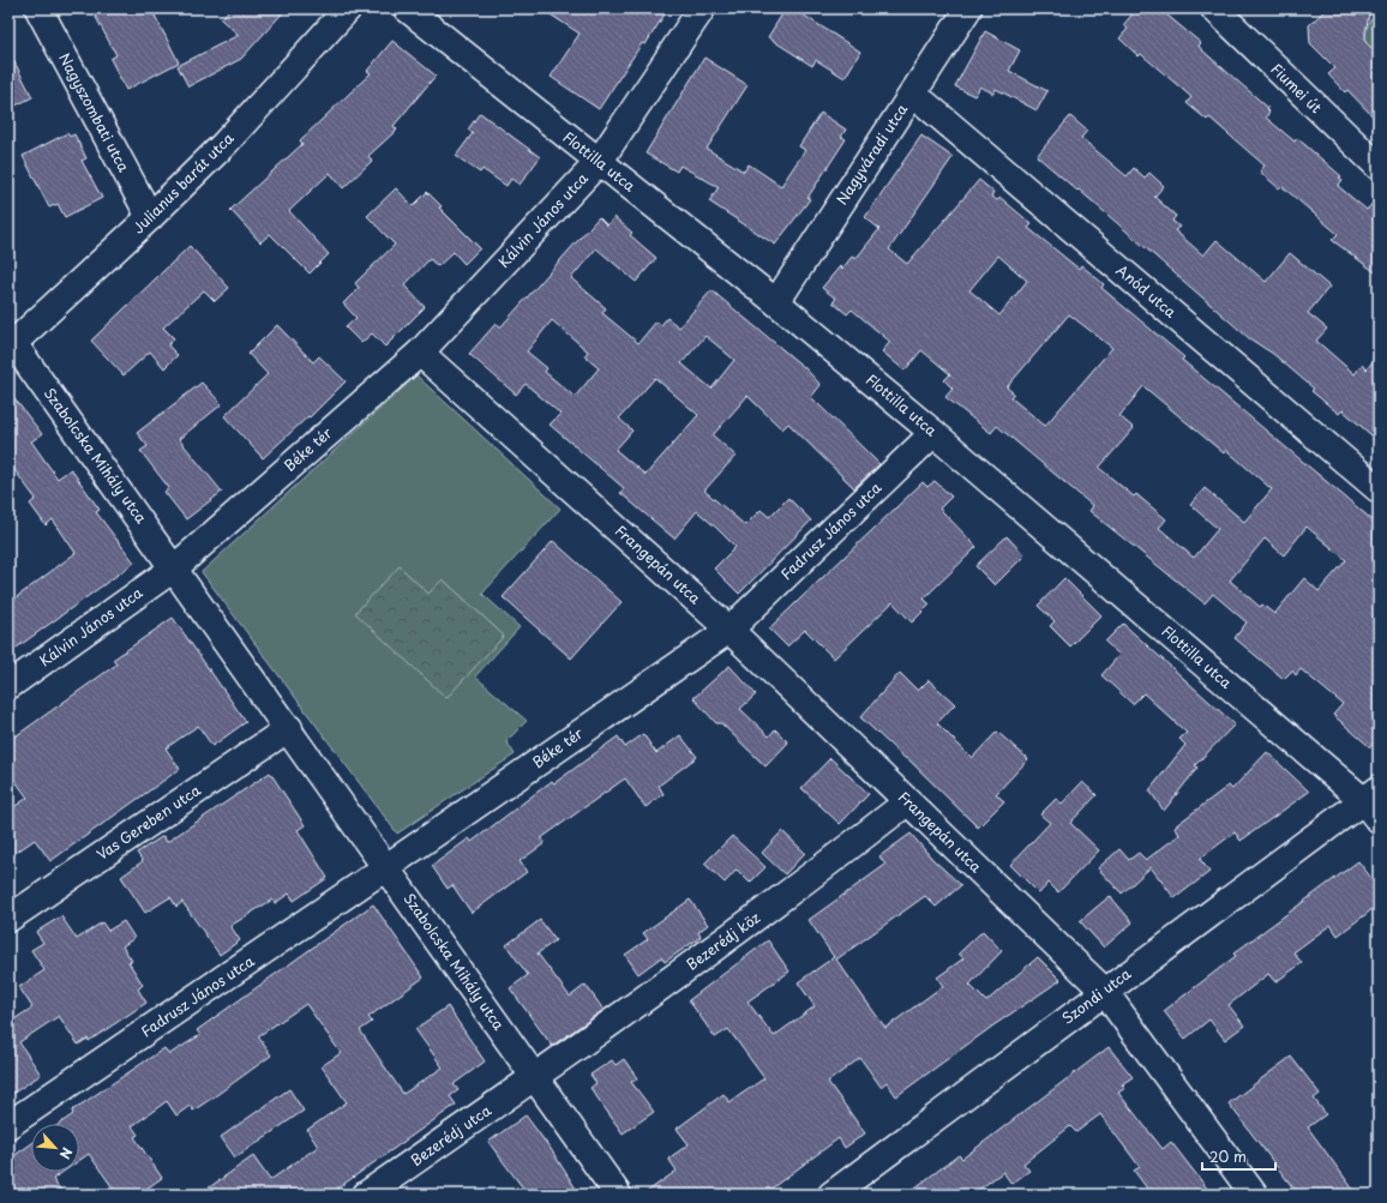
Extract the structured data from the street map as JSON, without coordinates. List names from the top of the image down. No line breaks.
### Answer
{"streets":{"street":["Fiumei út","Nagyszombati utca","Nagyváradi utca","Flottilla utca","Julianus barát utca","Kálvin János utca","Anód utca","Béke tér","Szabolcska Mihály utca","Fadrusz János utca","Frangepán utca","Vas Gereben utca","Bezerédj köz","Szondi utca","Bezerédj utca"]},"crossings":[["Nagyszombati utca","Julianus barát utca"],["Nagyváradi utca","Flottilla utca"],["Nagyváradi utca","Anód utca"],["Flottilla utca","Kálvin János utca"],["Flottilla utca","Fadrusz János utca"],["Flottilla utca","Szondi utca"],["Julianus barát utca","Szabolcska Mihály utca"],["Kálvin János utca","Béke tér"],["Kálvin János utca","Szabolcska Mihály utca"],["Kálvin János utca","Frangepán utca"],["Béke tér","Szabolcska Mihály utca"],["Béke tér","Fadrusz János utca"],["Béke tér","Frangepán utca"],["Szabolcska Mihály utca","Fadrusz János utca"],["Szabolcska Mihály utca","Vas Gereben utca"],["Szabolcska Mihály utca","Bezerédj köz"],["Szabolcska Mihály utca","Bezerédj utca"],["Fadrusz János utca","Frangepán utca"],["Frangepán utca","Bezerédj köz"],["Frangepán utca","Szondi utca"],["Bezerédj köz","Bezerédj utca"]],"scale_bar":"20 m","north":"bottom right"}
